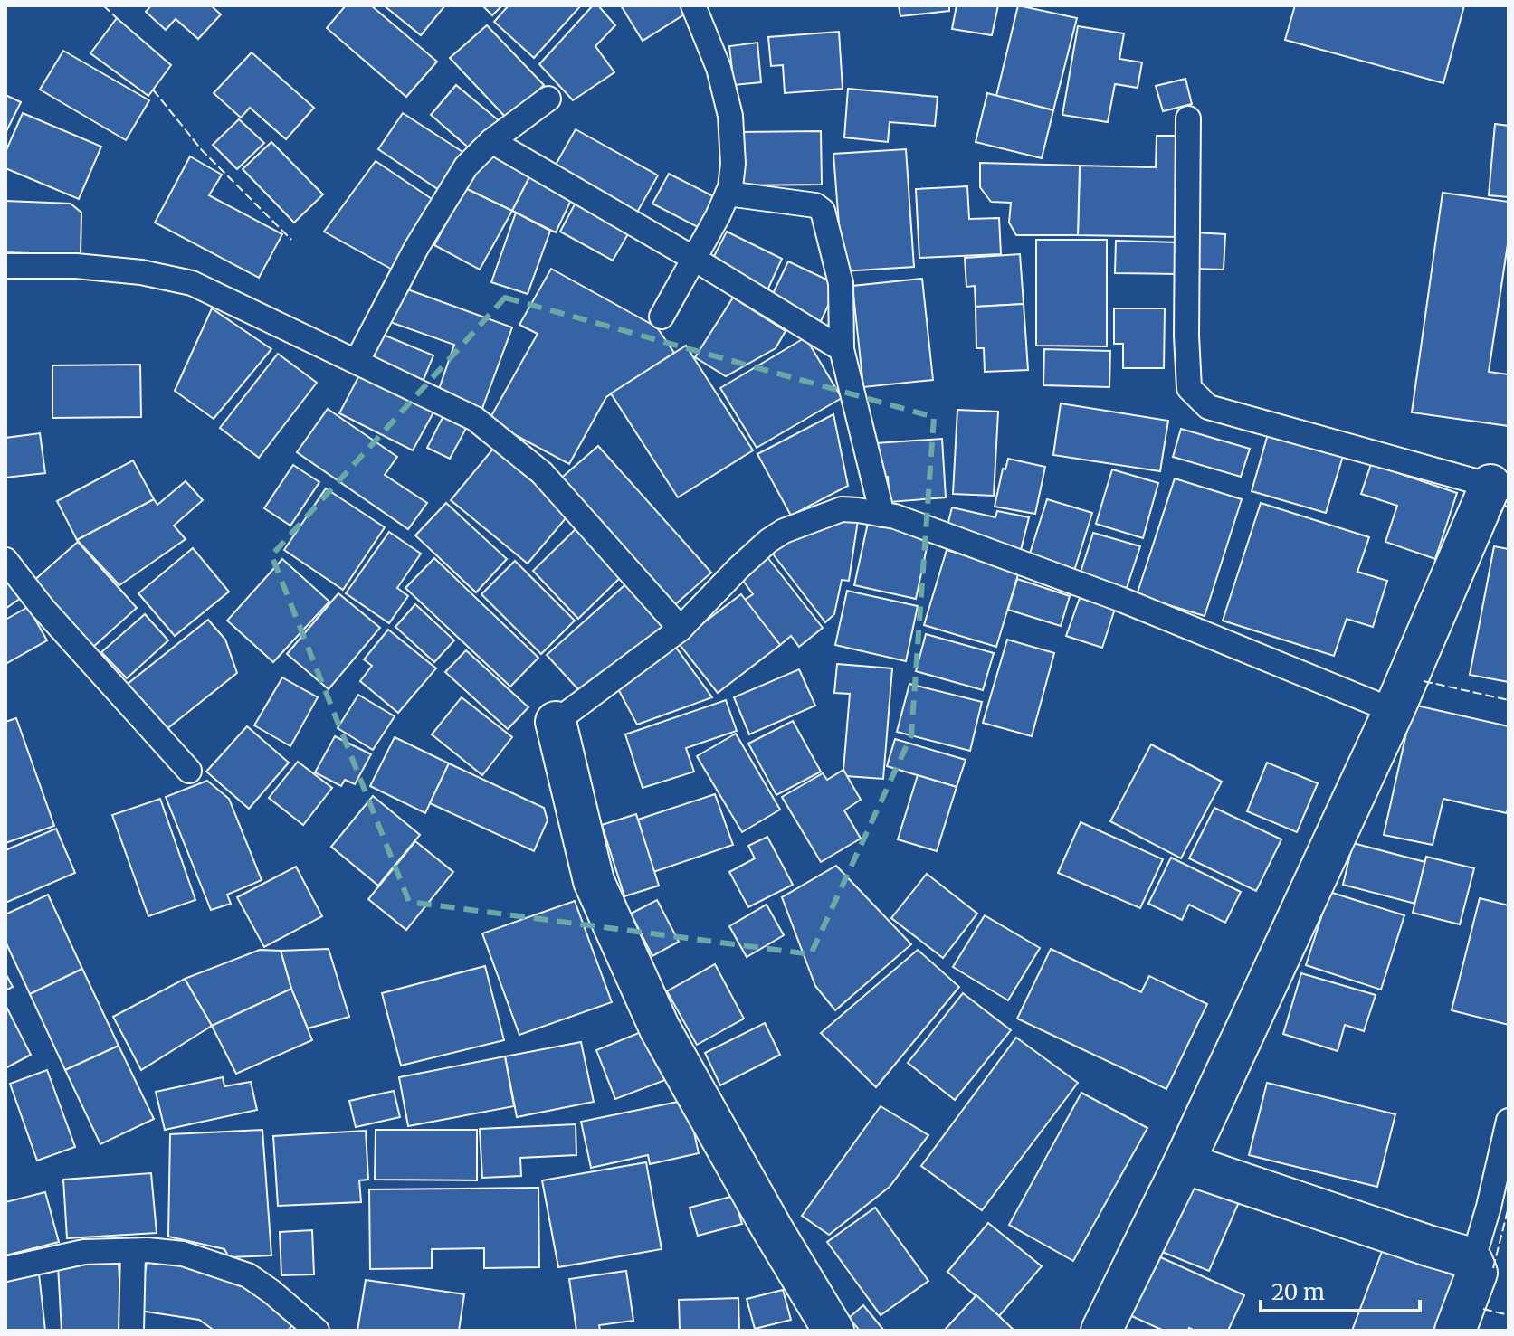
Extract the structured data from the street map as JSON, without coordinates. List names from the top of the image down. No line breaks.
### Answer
{"scale_bar":"20 m"}
